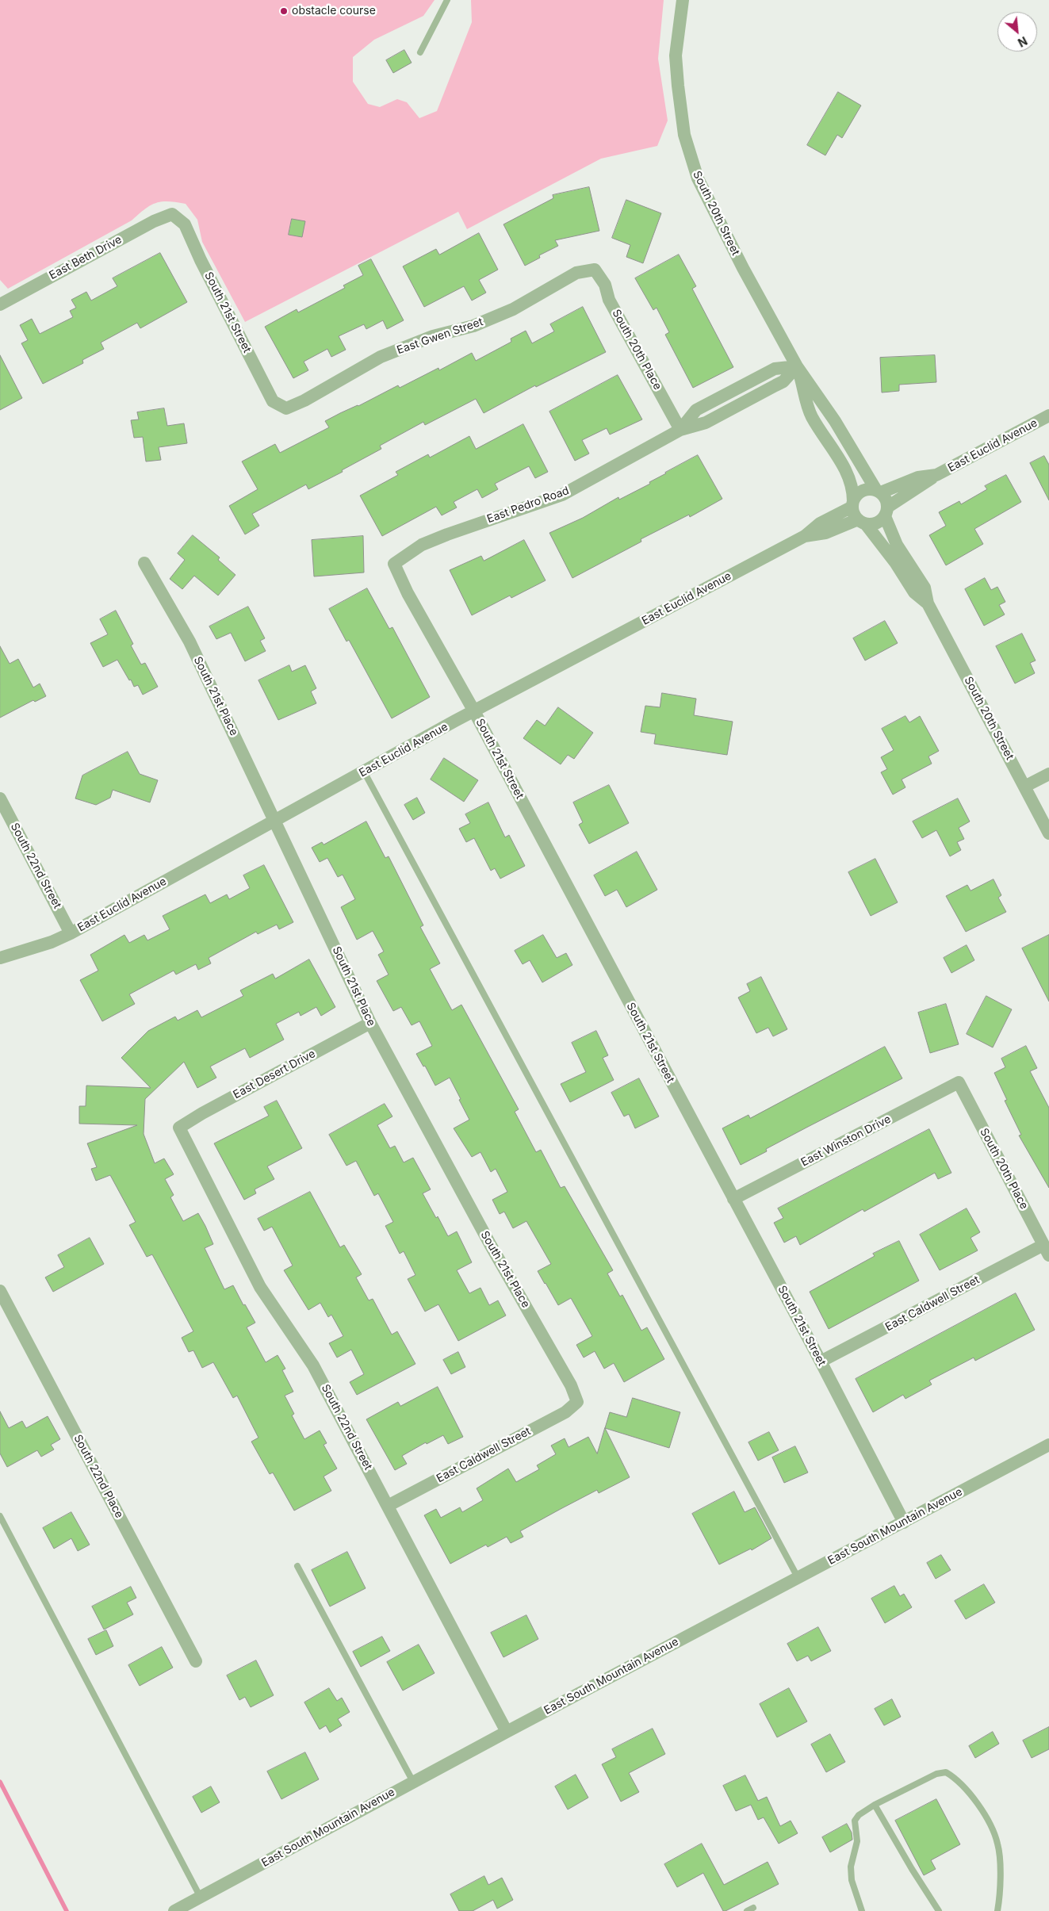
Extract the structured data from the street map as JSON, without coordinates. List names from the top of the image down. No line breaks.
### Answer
{"streets":{"street":["South 20th Street","East Beth Drive","South 21st Street","East Gwen Street","South 20th Place","East Euclid Avenue","East Pedro Road","South 21st Place","South 22nd Street","East Desert Drive","East Winston Drive","East Caldwell Street","South 22nd Place","East South Mountain Avenue"]},"crossings":[["South 20th Street","East Euclid Avenue"],["South 20th Street","East Pedro Road"],["East Beth Drive","South 21st Street"],["South 21st Street","East Gwen Street"],["South 21st Street","East Euclid Avenue"],["South 21st Street","East Pedro Road"],["South 21st Street","East Winston Drive"],["South 21st Street","East Caldwell Street"],["South 21st Street","East South Mountain Avenue"],["East Gwen Street","South 20th Place"],["South 20th Place","East Pedro Road"],["South 20th Place","East Winston Drive"],["South 20th Place","East Caldwell Street"],["East Euclid Avenue","South 21st Place"],["East Euclid Avenue","South 22nd Street"],["South 21st Place","East Desert Drive"],["South 21st Place","East Caldwell Street"],["South 22nd Street","East Desert Drive"],["South 22nd Street","East Caldwell Street"],["South 22nd Street","East South Mountain Avenue"]],"places":["obstacle course"],"north":"bottom right"}
